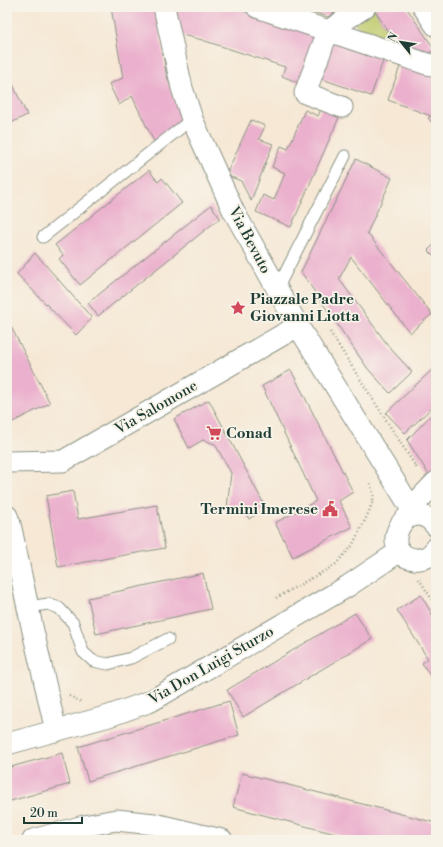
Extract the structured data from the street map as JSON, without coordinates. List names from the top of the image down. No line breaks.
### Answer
{"streets":{"street":["Via Bevuto","Via Salomone","Via Don Luigi Sturzo"]},"crossings":[["Via Bevuto","Via Salomone"]],"places":{"place":["Piazzale Padre Giovanni Liotta"],"supermarket":["Conad"],"public building":["Termini Imerese"]},"scale_bar":"20 m","north":"top left"}
